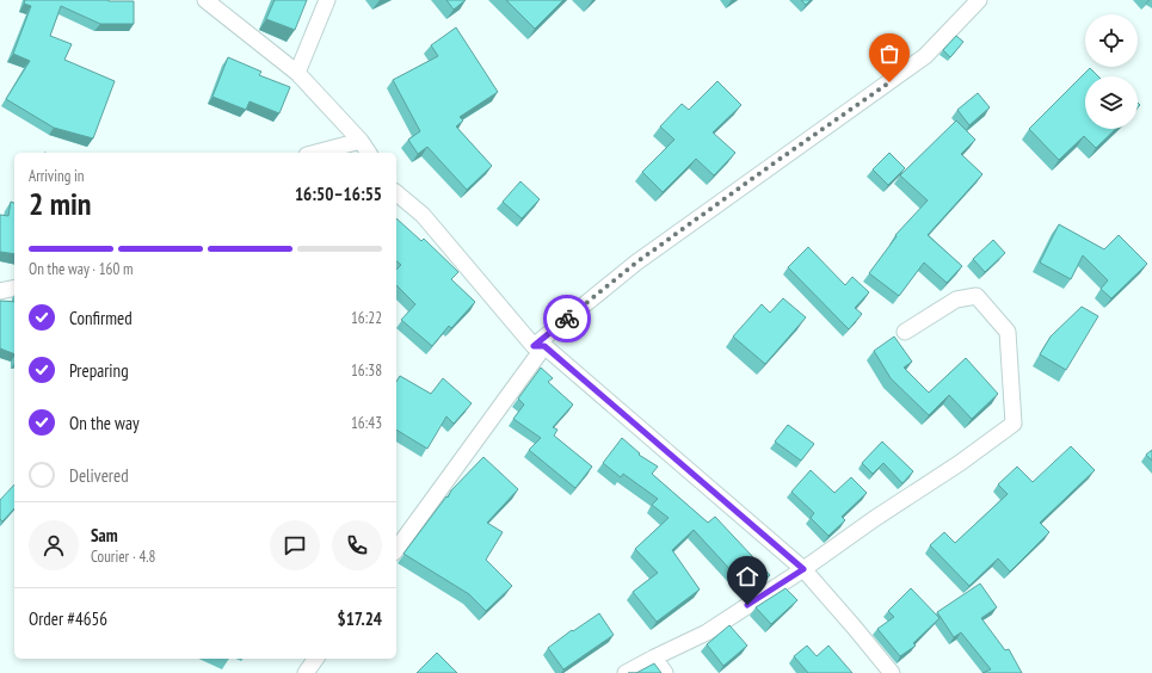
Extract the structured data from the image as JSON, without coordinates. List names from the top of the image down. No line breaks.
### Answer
{"page":{"heading":["2 min","Arriving in","16:50–16:55"],"panel":["Sam","Courier · 4.8","Order #4656","$17.24"],"bar":"On the way · 160 m","list":[["Confirmed","16:22"],["Preparing","16:38"],["On the way","16:43"],"Delivered"]}}
